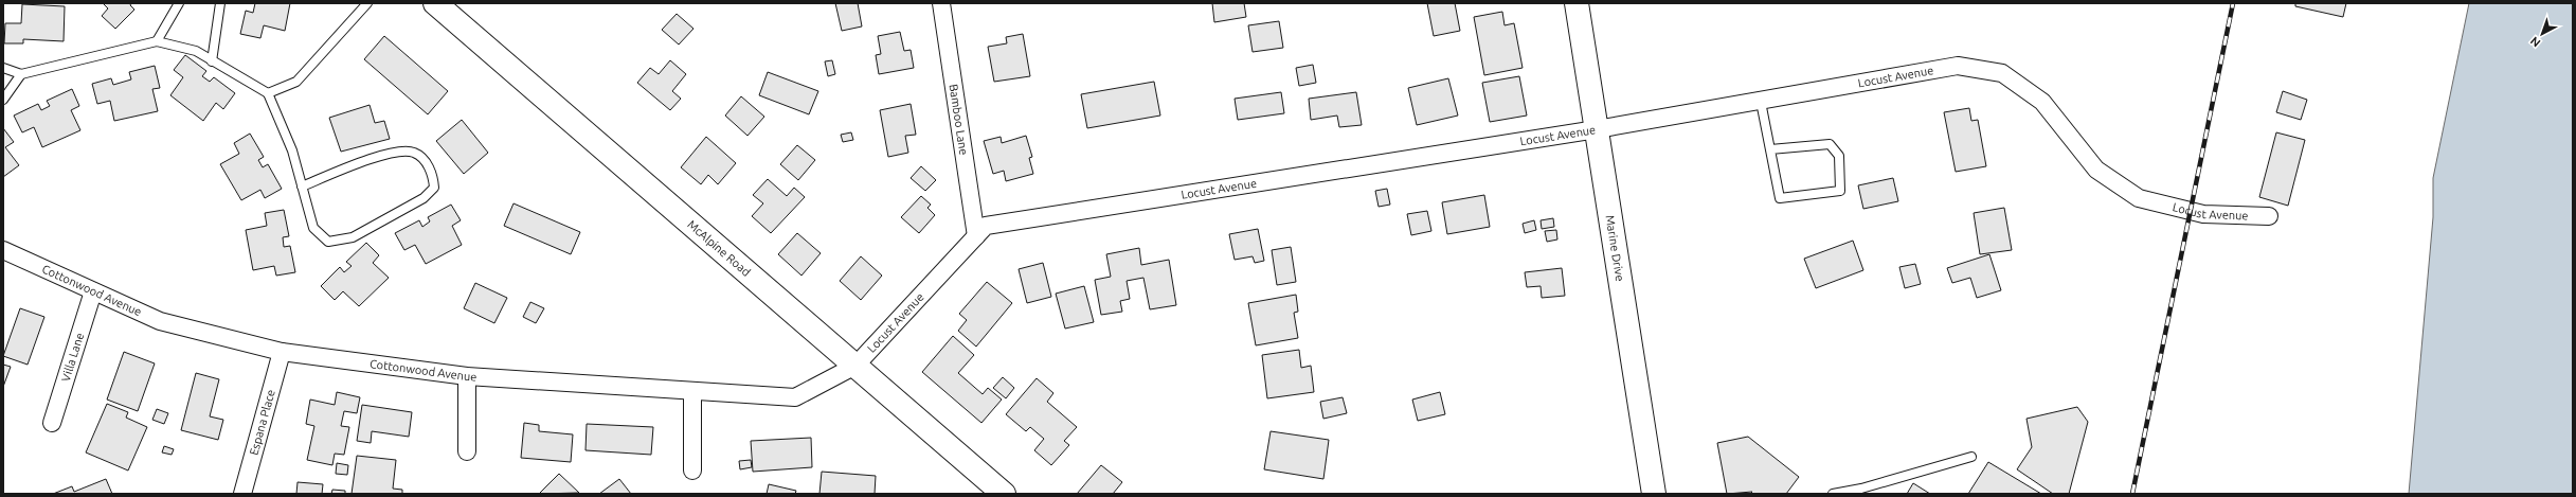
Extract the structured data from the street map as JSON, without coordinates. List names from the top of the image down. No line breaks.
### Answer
{"streets":{"street":["Locust Avenue","Bamboo Lane","McAlpine Road","Marine Drive","Cottonwood Avenue","Villa Lane","Espana Place"]},"crossings":[["Locust Avenue","Bamboo Lane"],["Locust Avenue","McAlpine Road"],["Locust Avenue","Marine Drive"],["Locust Avenue","Cottonwood Avenue"],["McAlpine Road","Cottonwood Avenue"],["Cottonwood Avenue","Villa Lane"],["Cottonwood Avenue","Espana Place"]],"north":"bottom left"}
